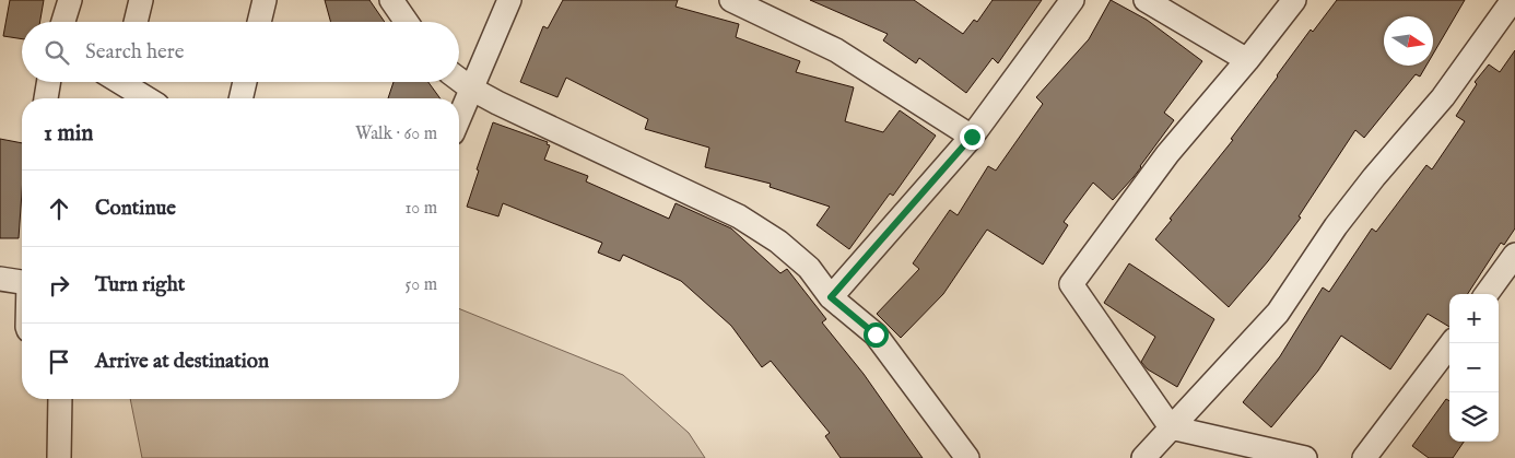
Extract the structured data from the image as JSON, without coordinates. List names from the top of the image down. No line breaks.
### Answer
{"north":"right","page":{"search":"Search here","heading":["1 min","Walk · 60 m"],"list":[["Continue","10 m"],["Turn right","50 m"],"Arrive at destination"],"map_buttons":["+","−"]}}
